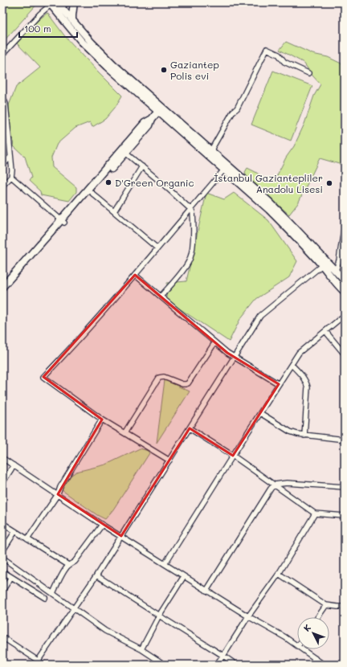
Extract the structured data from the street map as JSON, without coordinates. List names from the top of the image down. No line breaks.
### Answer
{"places":["Gaziantep Polis evi","D'Green Organic","İstanbul Gaziantepliler Anadolu Lisesi"],"scale_bar":"100 m","north":"top left"}
